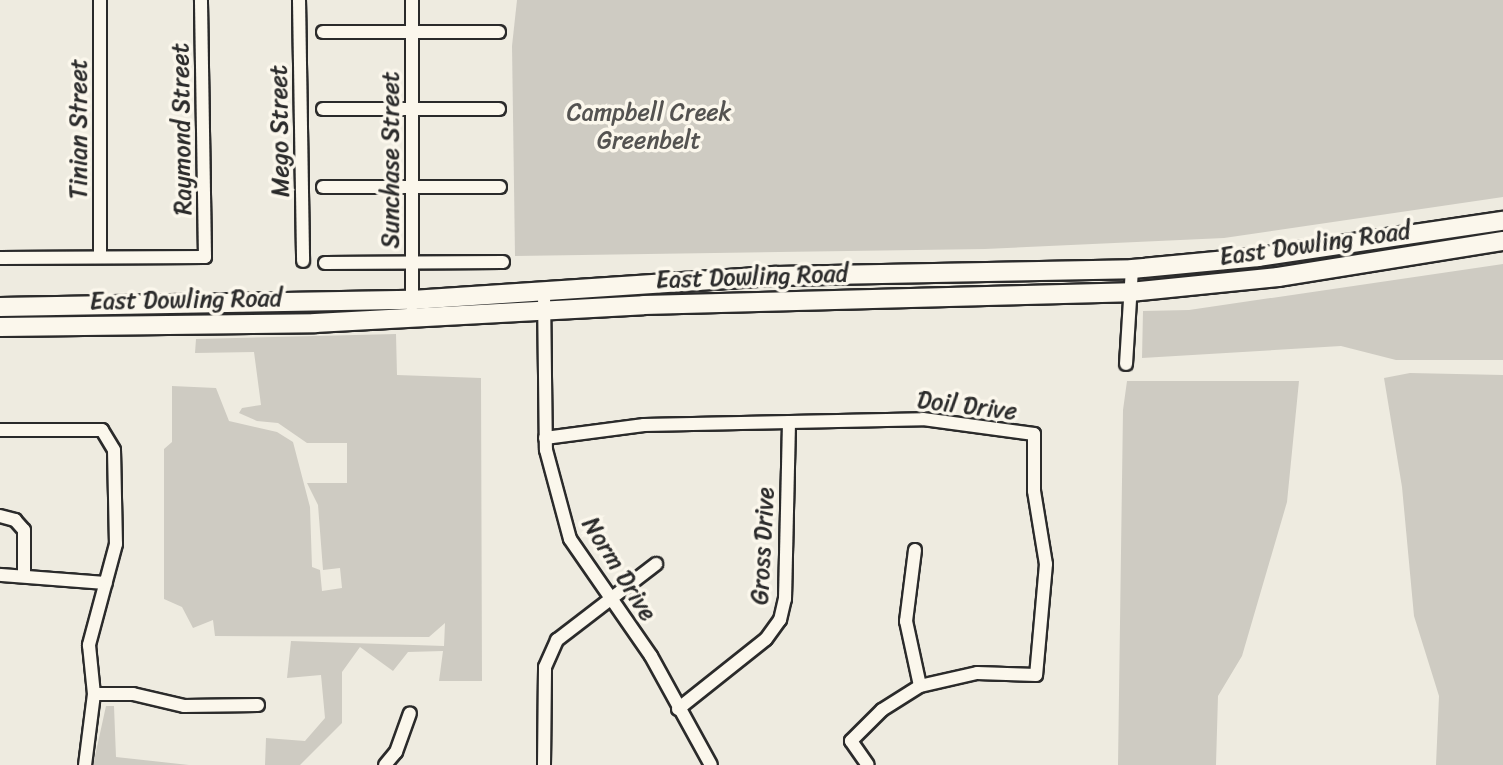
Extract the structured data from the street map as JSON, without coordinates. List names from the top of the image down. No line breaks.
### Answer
{"streets":{"main road":["East Dowling Road"],"street":["Tinian Street","Raymond Street","Mego Street","Sunchase Street","Doil Drive","Gross Drive","Norm Drive"]},"crossings":[["Tinian Street","Raymond Street"],["Sunchase Street","East Dowling Road"],["East Dowling Road","Norm Drive"],["Doil Drive","Gross Drive"],["Doil Drive","Norm Drive"],["Gross Drive","Norm Drive"]],"parks":["Campbell Creek Greenbelt"]}
